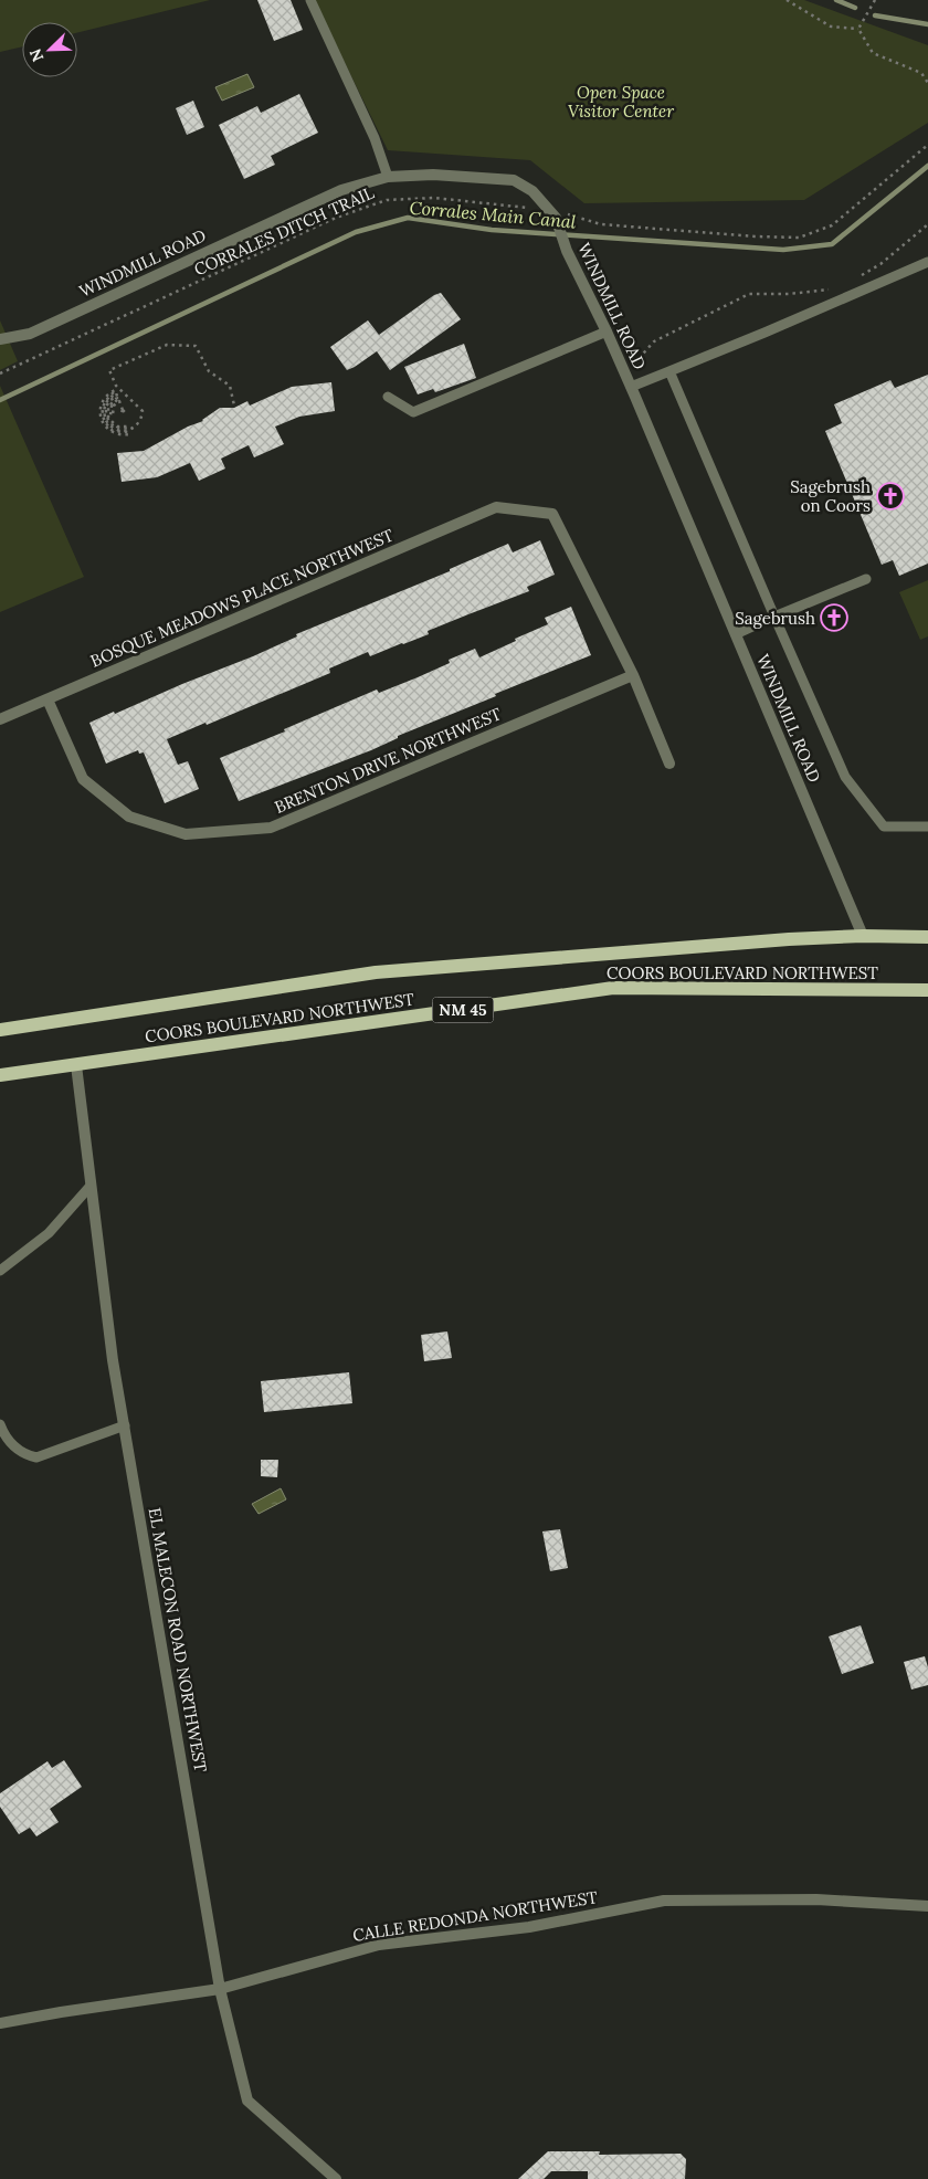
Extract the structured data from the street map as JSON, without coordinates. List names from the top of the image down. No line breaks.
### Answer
{"streets":{"main road":["COORS BOULEVARD NORTHWEST","NM 45"],"street":["WINDMILL ROAD","BOSQUE MEADOWS PLACE NORTHWEST","BRENTON DRIVE NORTHWEST","EL MALECON ROAD NORTHWEST","CALLE REDONDA NORTHWEST"],"path":["CORRALES DITCH TRAIL"]},"crossings":[["CORRALES DITCH TRAIL","WINDMILL ROAD"],["WINDMILL ROAD","COORS BOULEVARD NORTHWEST"],["BOSQUE MEADOWS PLACE NORTHWEST","BRENTON DRIVE NORTHWEST"],["COORS BOULEVARD NORTHWEST","EL MALECON ROAD NORTHWEST"],["EL MALECON ROAD NORTHWEST","CALLE REDONDA NORTHWEST"]],"water":["Corrales Main Canal"],"parks":["Open Space Visitor Center"],"places":{"church":["Sagebrush on Coors","Sagebrush"]},"north":"bottom left"}
